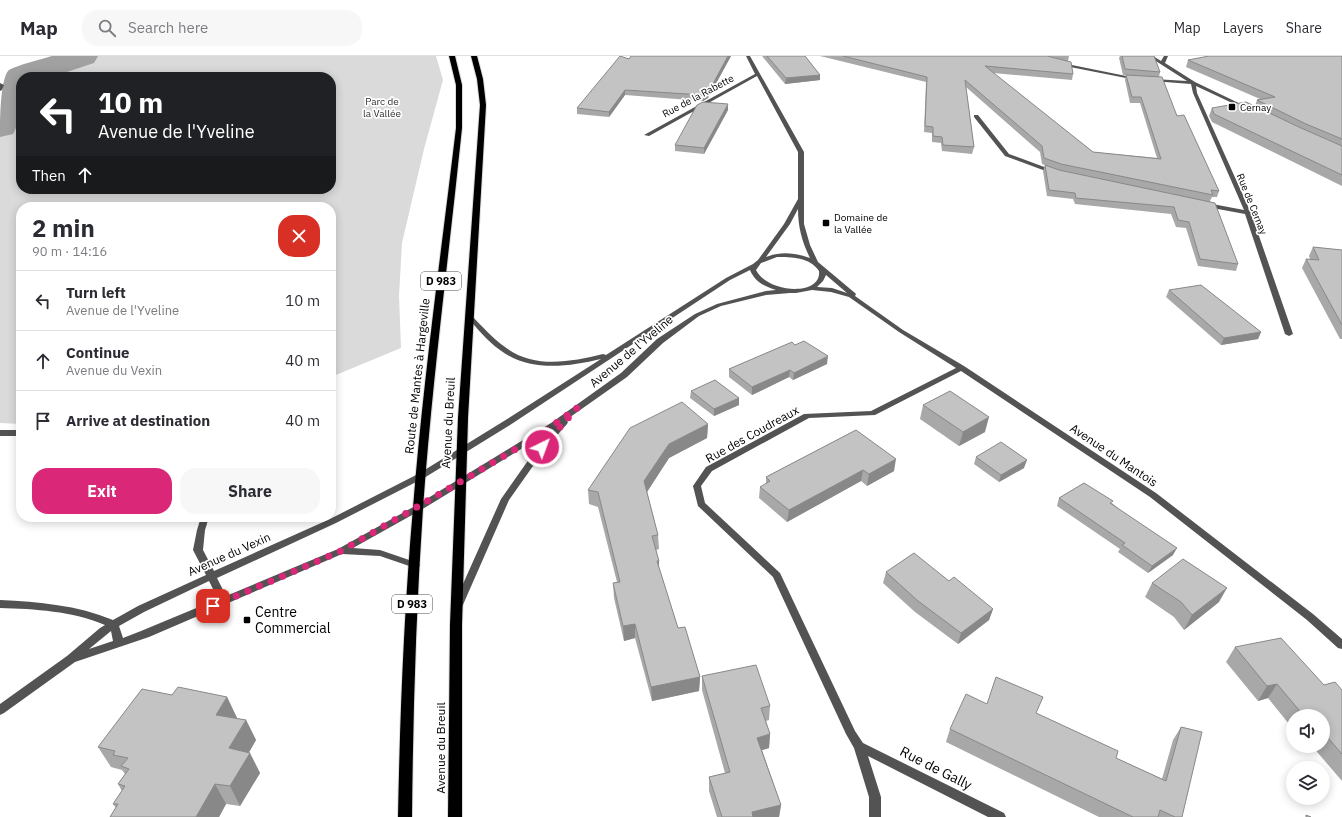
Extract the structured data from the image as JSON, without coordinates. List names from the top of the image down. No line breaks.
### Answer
{"streets":{"main road":["D 983","Route de Mantes à Hargeville","Avenue du Breuil"],"street":["Rue de la Rabette","Rue de Cernay","Avenue de l'Yveline","Rue des Coudreaux","Avenue du Mantois","Avenue du Vexin","Rue de Gally"]},"crossings":[["Avenue de l'Yveline","Route de Mantes à Hargeville"],["Avenue de l'Yveline","Avenue du Breuil"],["Avenue de l'Yveline","Avenue du Mantois"],["Avenue de l'Yveline","Avenue du Vexin"],["Route de Mantes à Hargeville","Avenue du Vexin"],["Rue des Coudreaux","Avenue du Mantois"],["Rue des Coudreaux","Rue de Gally"]],"parks":["Parc de la Vallée"],"places":{"transit":["Cernay","Domaine de la Vallée","Centre Commercial"]},"page":{"header":"Map","search":"Search here","nav":["Map","Layers","Share"],"turn":["10 m","Avenue de l'Yveline"],"then":"Then","heading":["2 min","90 m · 14:16"],"list":[{"name":"Turn left","note":"Avenue de l'Yveline","value":"10 m"},{"name":"Continue","note":"Avenue du Vexin","value":"40 m"},{"name":"Arrive at destination","value":"40 m"}],"buttons":["Exit","Share"]}}
